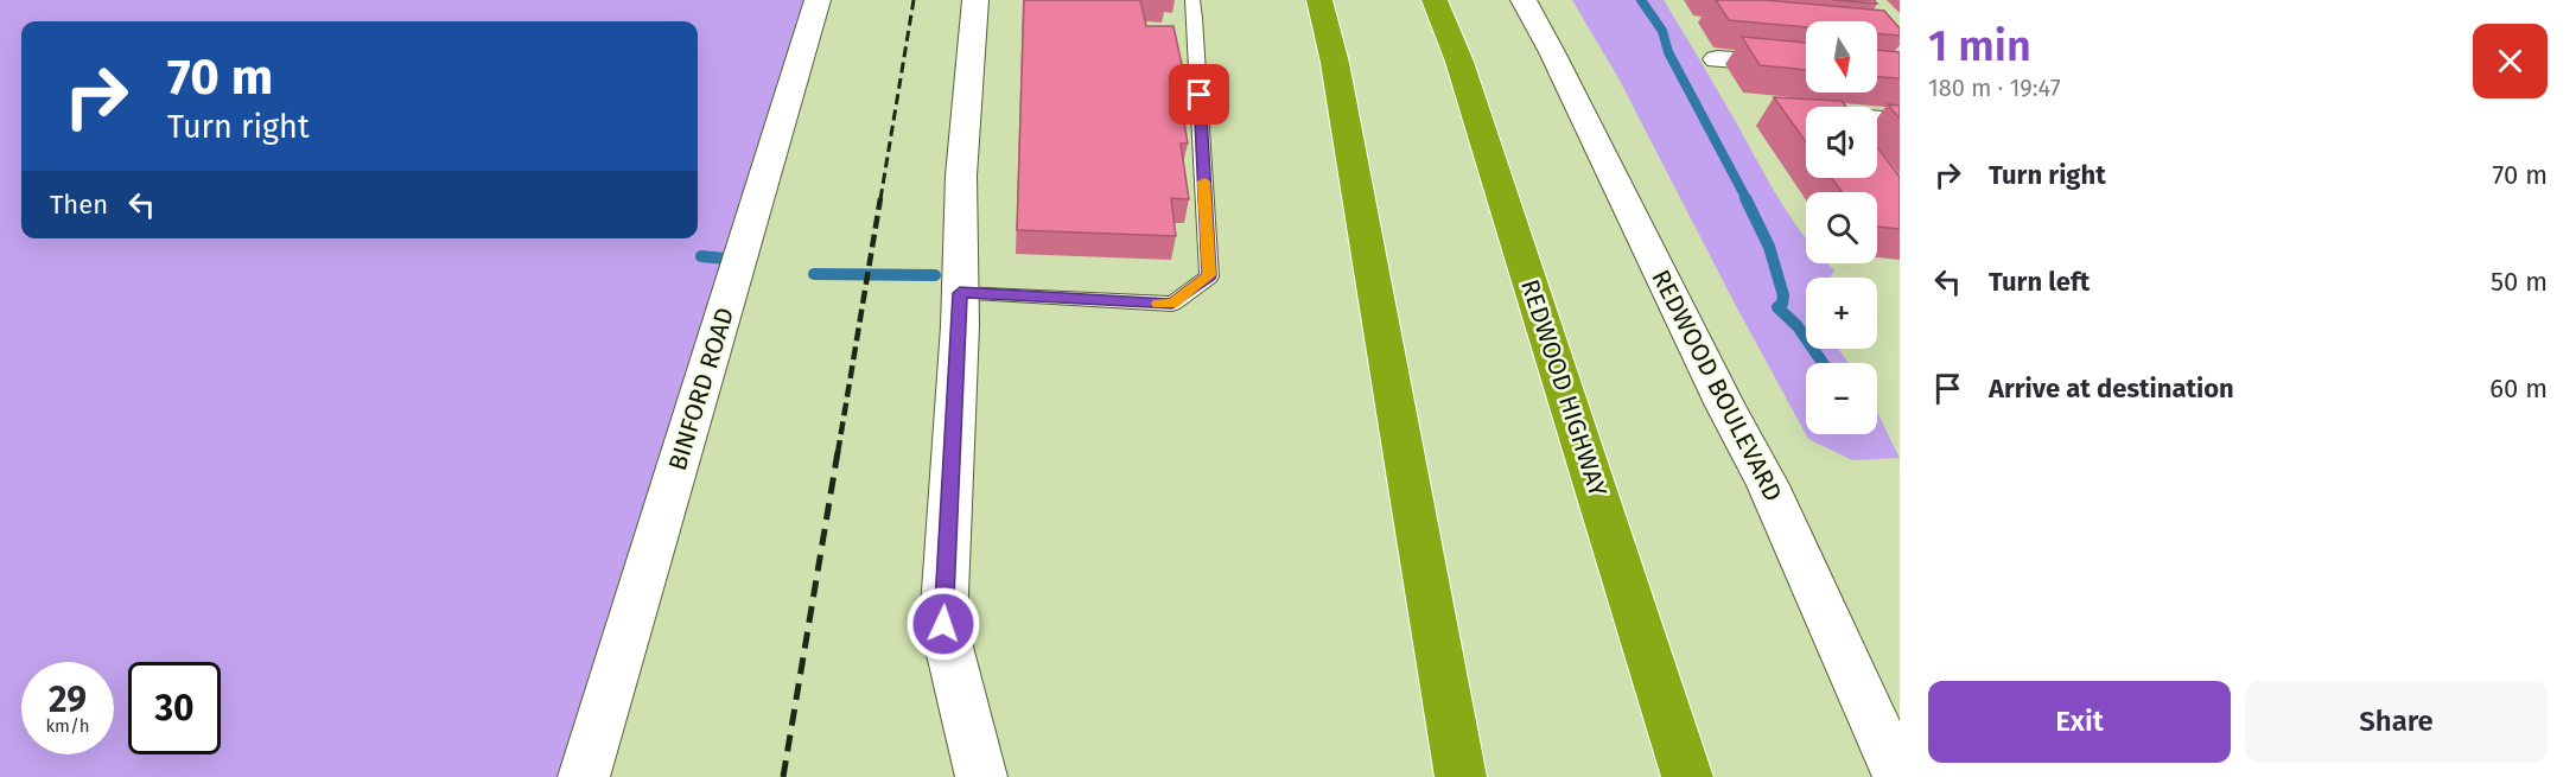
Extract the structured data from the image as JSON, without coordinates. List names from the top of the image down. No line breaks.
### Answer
{"streets":{"highway":["REDWOOD HIGHWAY"],"street":["REDWOOD BOULEVARD","BINFORD ROAD"]},"north":"bottom","page":{"heading":["1 min","180 m · 19:47"],"map_buttons":["+","−"],"turn":["70 m","Turn right"],"list":[{"name":"Turn right","value":"70 m"},{"name":"Turn left","value":"50 m"},{"name":"Arrive at destination","value":"60 m"}],"then":"Then","speed":"29 km/h","limit":"30","buttons":["Exit","Share"]}}
